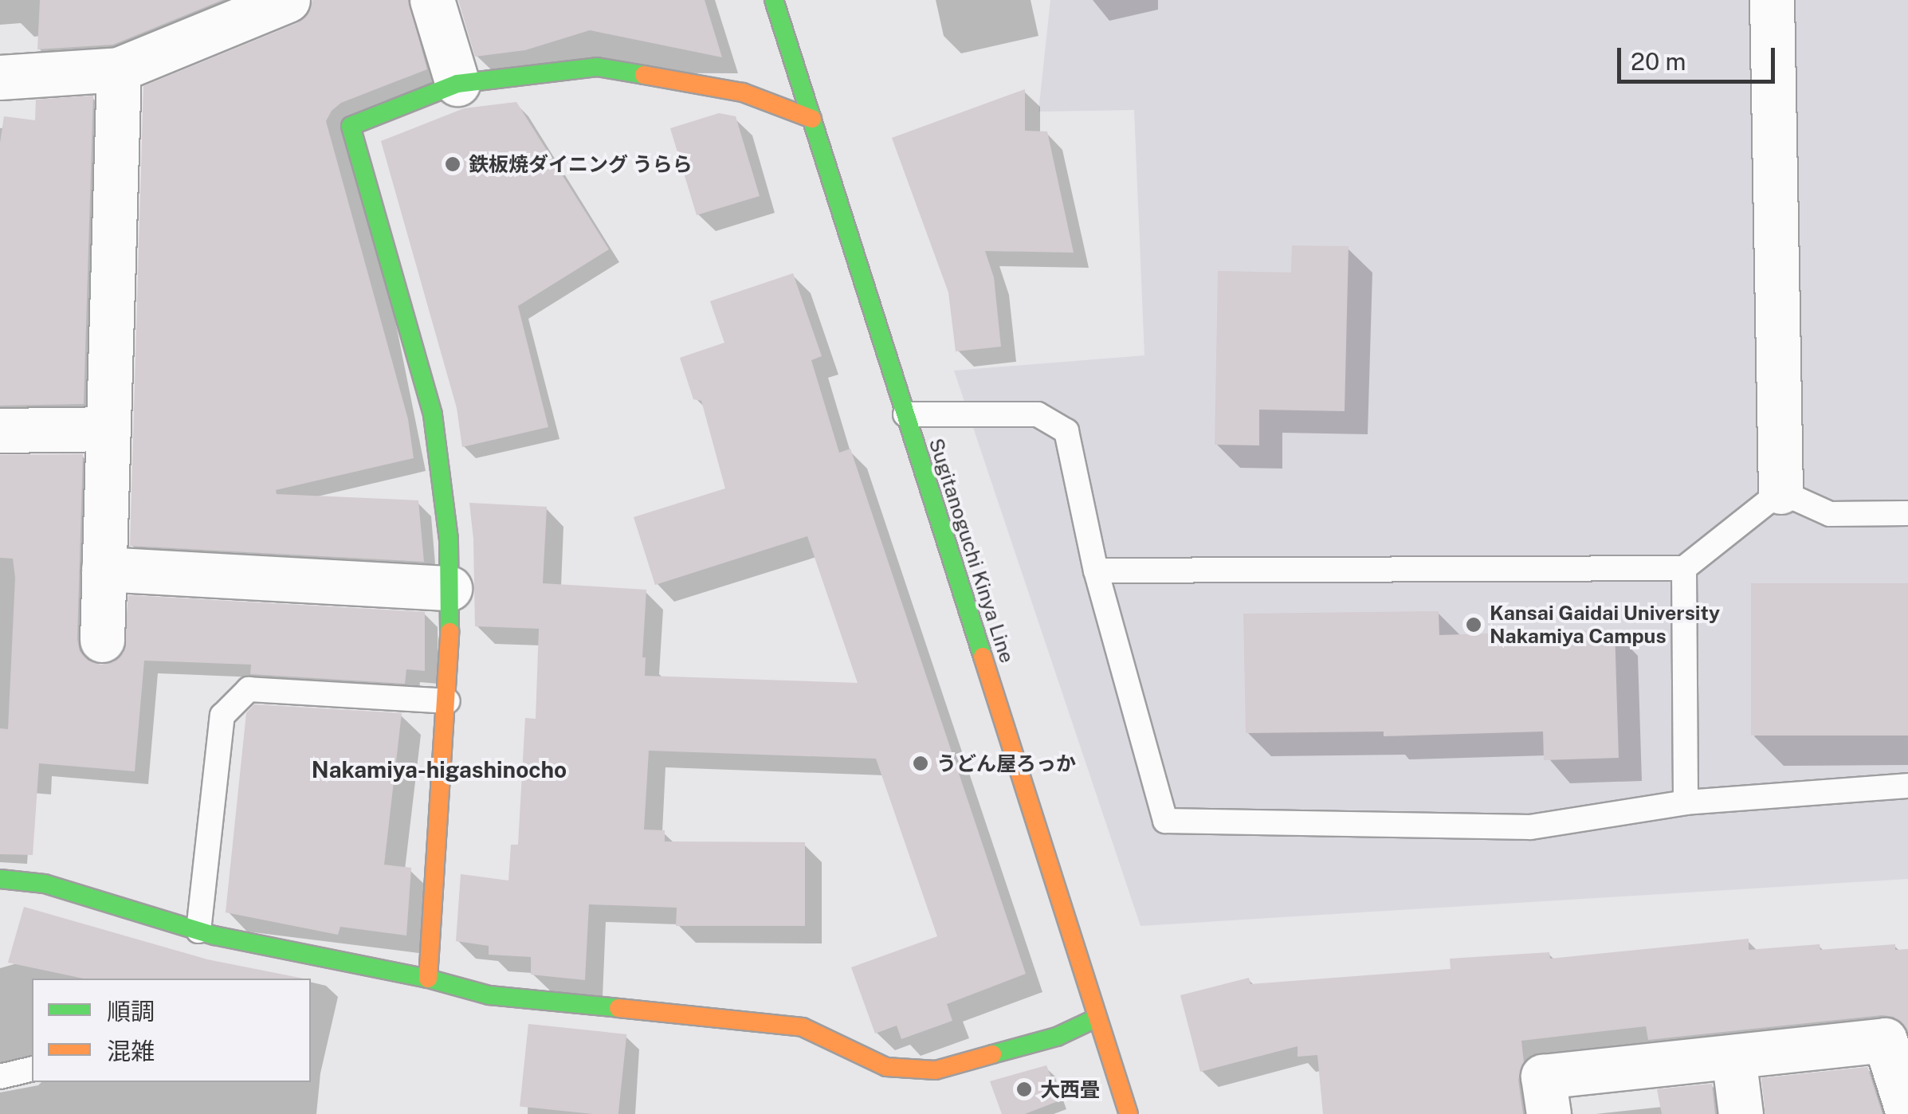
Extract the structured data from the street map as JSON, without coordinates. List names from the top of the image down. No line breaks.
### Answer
{"streets":{"street":["Sugitanoguchi Kinya Line"]},"districts":["Nakamiya-higashinocho"],"places":["鉄板焼ダイニング うらら","Kansai Gaidai University Nakamiya Campus","うどん屋ろっか","大西畳"],"legend":["順調","混雑"],"scale_bar":"20 m"}
